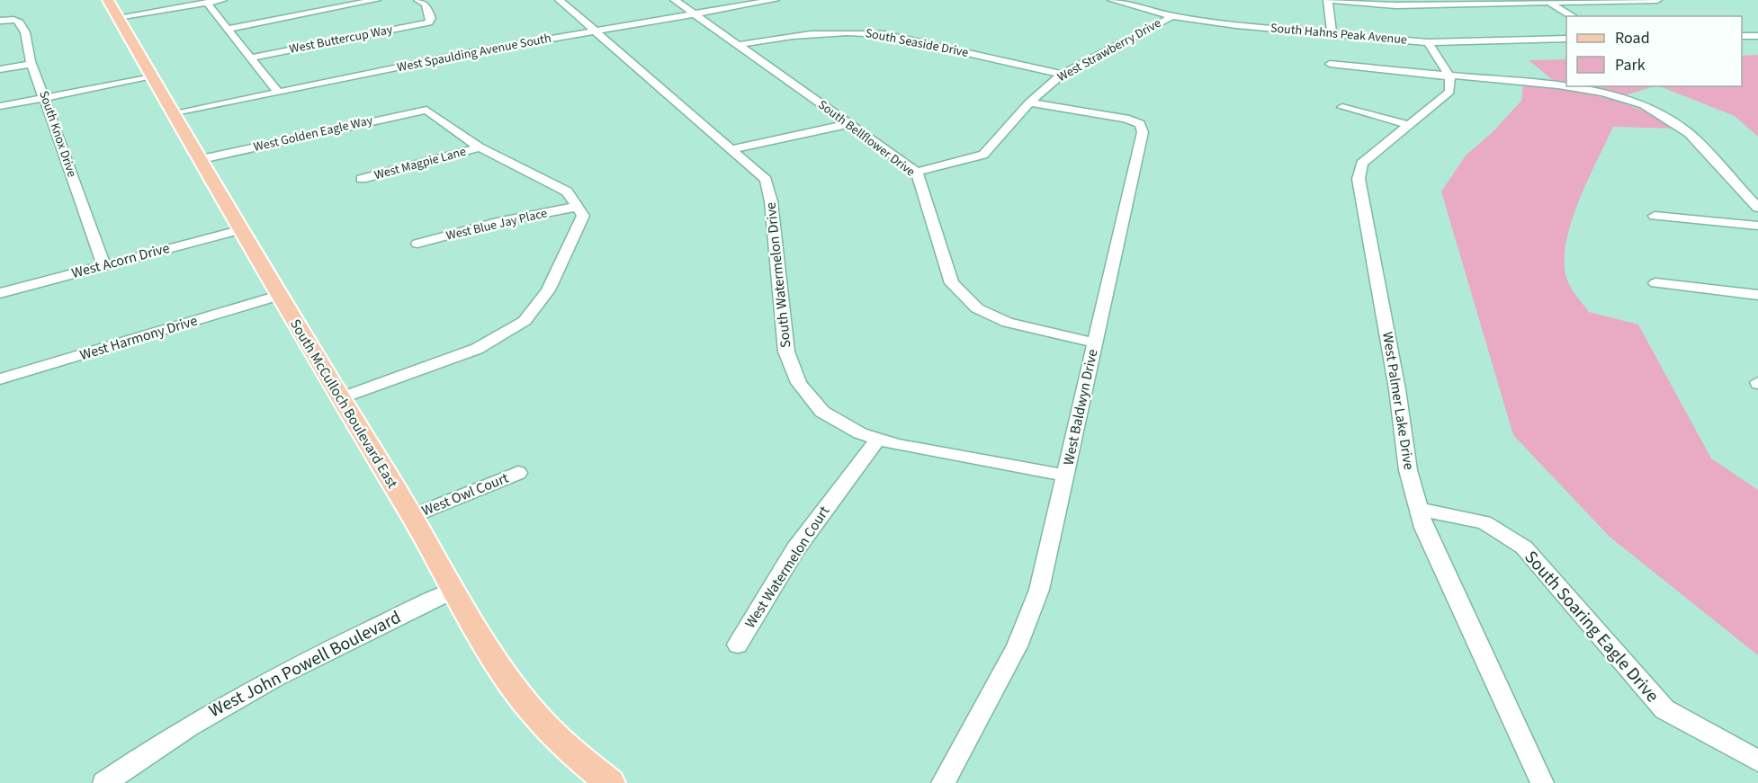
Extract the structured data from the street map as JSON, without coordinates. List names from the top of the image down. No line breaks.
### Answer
{"streets":{"main road":["South McCulloch Boulevard East"],"street":["South Hahns Peak Avenue","West Buttercup Way","South Seaside Drive","West Strawberry Drive","West Spaulding Avenue South","South Knox Drive","West Golden Eagle Way","South Bellflower Drive","West Magpie Lane","West Blue Jay Place","West Acorn Drive","South Watermelon Drive","West Harmony Drive","West Palmer Lake Drive","West Baldwyn Drive","West Owl Court","West Watermelon Court","South Soaring Eagle Drive","West John Powell Boulevard"]},"crossings":[["South Hahns Peak Avenue","West Strawberry Drive"],["South Seaside Drive","West Strawberry Drive"],["South Seaside Drive","South Bellflower Drive"],["West Strawberry Drive","South Bellflower Drive"],["West Strawberry Drive","West Baldwyn Drive"],["West Spaulding Avenue South","South Bellflower Drive"],["West Spaulding Avenue South","South Watermelon Drive"],["West Spaulding Avenue South","South McCulloch Boulevard East"],["South Knox Drive","West Acorn Drive"],["West Golden Eagle Way","West Magpie Lane"],["West Golden Eagle Way","South McCulloch Boulevard East"],["South Bellflower Drive","West Baldwyn Drive"],["West Acorn Drive","South McCulloch Boulevard East"],["South Watermelon Drive","West Baldwyn Drive"],["South Watermelon Drive","West Watermelon Court"],["West Harmony Drive","South McCulloch Boulevard East"],["West Palmer Lake Drive","South Soaring Eagle Drive"],["South McCulloch Boulevard East","West Owl Court"],["South McCulloch Boulevard East","West John Powell Boulevard"]],"legend":["Road","Park"]}
